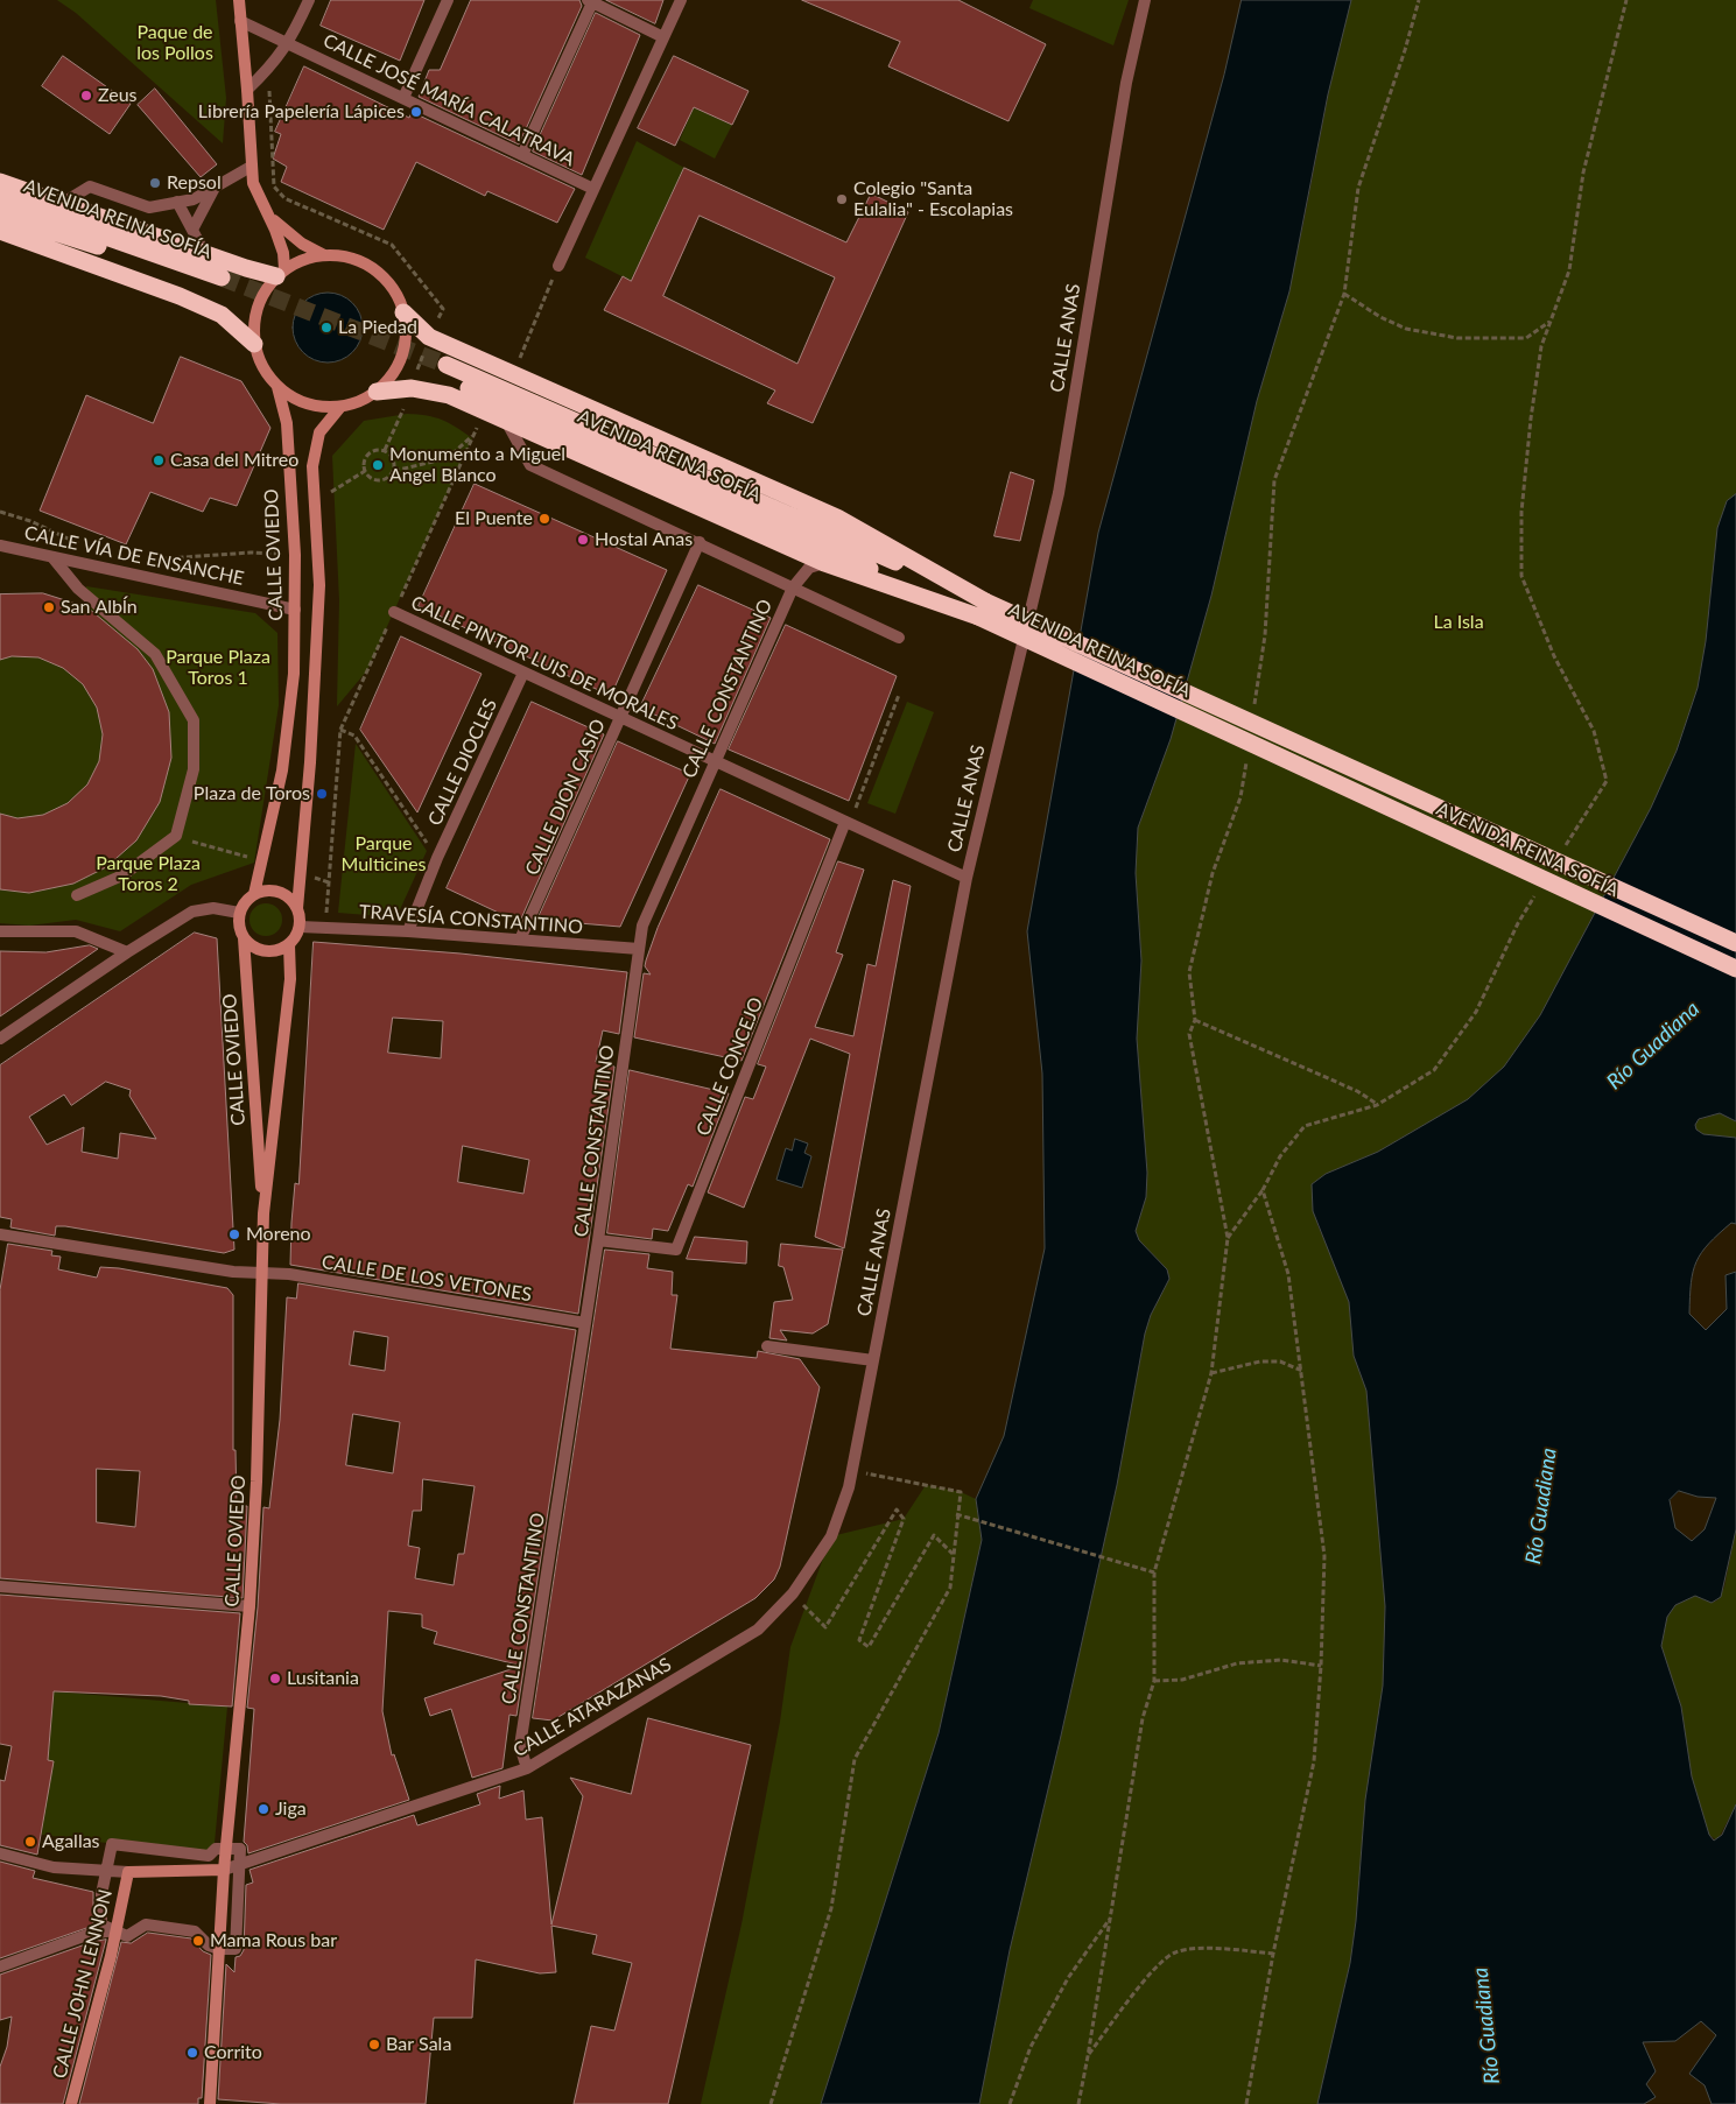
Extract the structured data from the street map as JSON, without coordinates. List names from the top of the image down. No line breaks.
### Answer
{"streets":{"highway":["AVENIDA REINA SOFÍA"],"main road":["CALLE OVIEDO","CALLE JOHN LENNON"],"street":["CALLE JOSÉ MARÍA CALATRAVA","CALLE ANAS","CALLE VÍA DE ENSANCHE","CALLE PINTOR LUIS DE MORALES","CALLE CONSTANTINO","CALLE DIOCLES","CALLE DION CASIO","TRAVESÍA CONSTANTINO","CALLE CONCEJO","CALLE DE LOS VETONES","CALLE ATARAZANAS"]},"crossings":[["CALLE ANAS","CALLE PINTOR LUIS DE MORALES"],["CALLE ANAS","CALLE ATARAZANAS"],["CALLE OVIEDO","CALLE VÍA DE ENSANCHE"],["CALLE OVIEDO","TRAVESÍA CONSTANTINO"],["CALLE OVIEDO","CALLE DE LOS VETONES"],["CALLE OVIEDO","CALLE ATARAZANAS"],["CALLE PINTOR LUIS DE MORALES","CALLE CONSTANTINO"],["CALLE PINTOR LUIS DE MORALES","CALLE DIOCLES"],["CALLE PINTOR LUIS DE MORALES","CALLE DION CASIO"],["CALLE PINTOR LUIS DE MORALES","CALLE CONCEJO"],["CALLE CONSTANTINO","TRAVESÍA CONSTANTINO"],["CALLE CONSTANTINO","CALLE CONCEJO"],["CALLE CONSTANTINO","CALLE DE LOS VETONES"],["CALLE CONSTANTINO","CALLE ATARAZANAS"],["CALLE DIOCLES","TRAVESÍA CONSTANTINO"],["CALLE DION CASIO","TRAVESÍA CONSTANTINO"]],"water":["Río Guadiana"],"parks":["Paque de los Pollos","La Isla","Parque Plaza Toros 1","Parque Multicines","Parque Plaza Toros 2"],"places":["Zeus","Librería Papelería Lápices","Repsol","Colegio \"Santa Eulalia\" - Escolapias","La Piedad","Casa del Mitreo","Monumento a Miguel Angel Blanco","El Puente","Hostal Anas","San Albĺn","Plaza de Toros","Moreno","Lusitania","Jiga","Agallas","Mama Rous bar","Bar Sala","Corrito"]}
